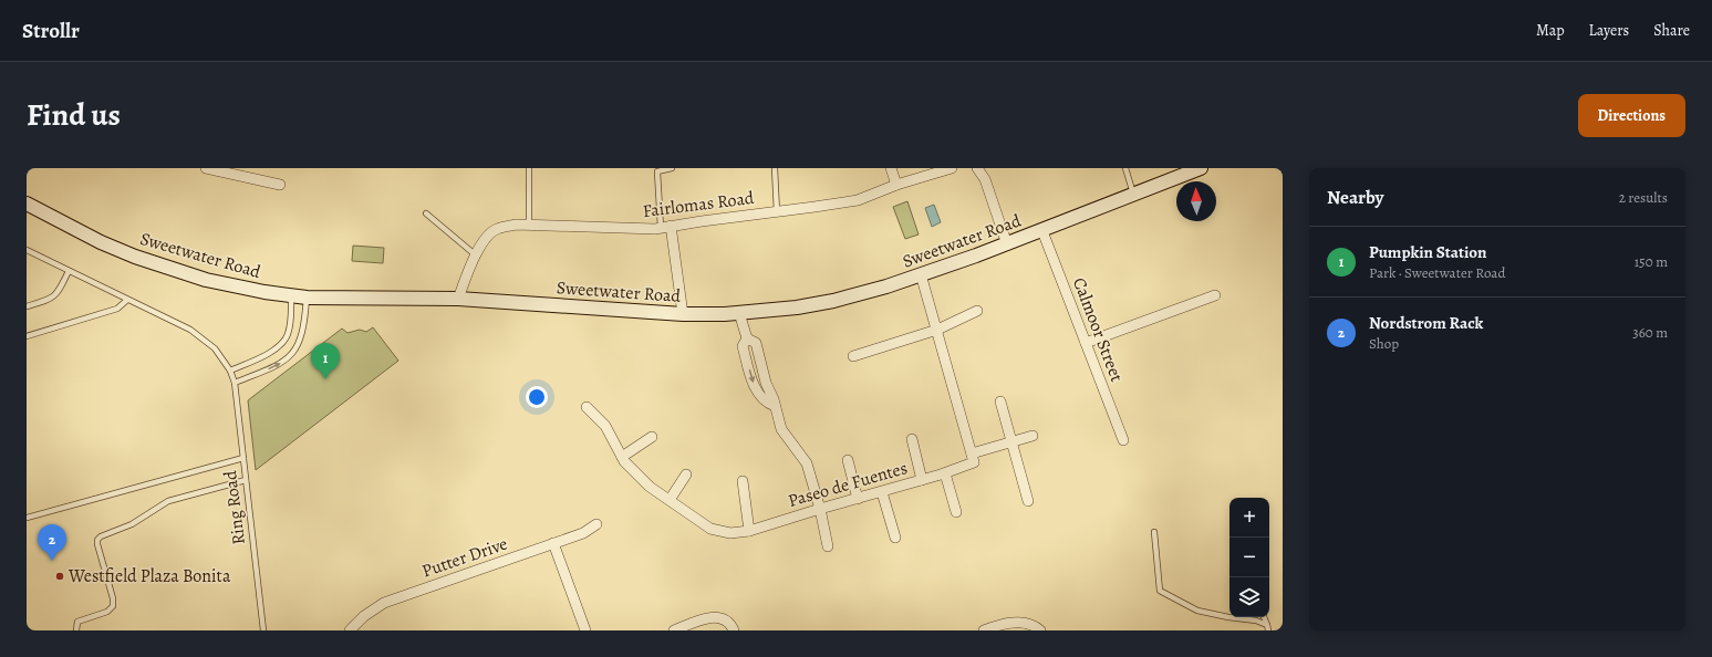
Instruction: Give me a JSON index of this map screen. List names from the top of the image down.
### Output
{
  "streets": {
    "main road": ["Sweetwater Road"],
    "street": [
      "Fairlomas Road",
      "Calmoor Street",
      "Paseo de Fuentes",
      "Putter Drive"
    ],
    "lane": ["Ring Road"]
  },
  "crossings": [
    ["Fairlomas Road", "Sweetwater Road"],
    ["Sweetwater Road", "Calmoor Street"]
  ],
  "places": ["Westfield Plaza Bonita"],
  "north": "top",
  "page": {
    "header": "Strollr",
    "nav": ["Map", "Layers", "Share"],
    "title": "Find us",
    "buttons": "Directions",
    "heading": ["Nearby", "2 results"],
    "list": [
      {
        "mark": "1",
        "name": "Pumpkin Station",
        "note": "Park · Sweetwater Road",
        "value": "150 m"
      },
      {
        "mark": "2",
        "name": "Nordstrom Rack",
        "note": "Shop",
        "value": "360 m"
      }
    ],
    "pins": ["1", "2"],
    "map_buttons": ["+", "−"]
  }
}
